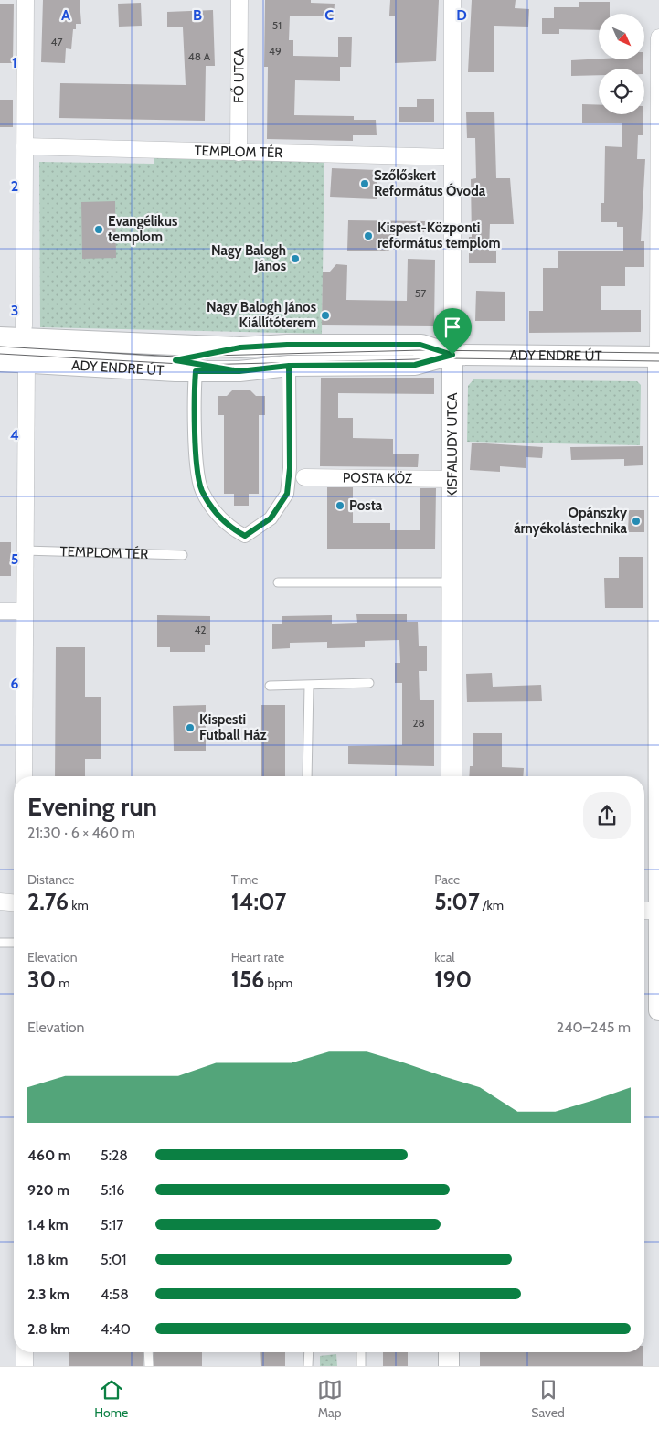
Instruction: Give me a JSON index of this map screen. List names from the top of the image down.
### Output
{
  "streets": {
    "street": [
      "FŐ UTCA",
      "TEMPLOM TÉR",
      "ADY ENDRE ÚT",
      "KISFALUDY UTCA",
      "POSTA KÖZ"
    ]
  },
  "crossings": [
    ["FŐ UTCA", "TEMPLOM TÉR"],
    ["TEMPLOM TÉR", "KISFALUDY UTCA"],
    ["ADY ENDRE ÚT", "KISFALUDY UTCA"],
    ["KISFALUDY UTCA", "POSTA KÖZ"]
  ],
  "places": [
    "Szőlőskert Református Óvoda",
    "Evangélikus templom",
    "Kispest-Központi református templom",
    "Nagy Balogh János",
    "Nagy Balogh János Kiállítóterem",
    "Posta",
    "Opánszky árnyékolástechnika",
    "Kispesti Futball Ház"
  ],
  "house_numbers": [
    "51",
    "47",
    "49",
    "48 A",
    "57",
    "42",
    "28"
  ],
  "north": "bottom right",
  "page": {
    "heading": ["Evening run", "21:30 · 6 × 460 m"],
    "stats": [
      ["Distance", "2.76 km"],
      ["Time", "14:07"],
      ["Pace", "5:07 /km"],
      ["Elevation", "30 m"],
      ["Heart rate", "156 bpm"],
      ["kcal", "190"]
    ],
    "chart": ["Elevation", "240–245 m"],
    "list": [
      {
        "name": "460 m",
        "note": "5:28"
      },
      {
        "name": "920 m",
        "note": "5:16"
      },
      {
        "name": "1.4 km",
        "note": "5:17"
      },
      {
        "name": "1.8 km",
        "note": "5:01"
      },
      {
        "name": "2.3 km",
        "note": "4:58"
      },
      {
        "name": "2.8 km",
        "note": "4:40"
      }
    ],
    "tabs": ["Home", "Map", "Saved"]
  },
  "grid": {
    "columns": [
      "A",
      "B",
      "C",
      "D"
    ],
    "rows": [
      "1",
      "2",
      "3",
      "4",
      "5",
      "6"
    ]
  }
}
